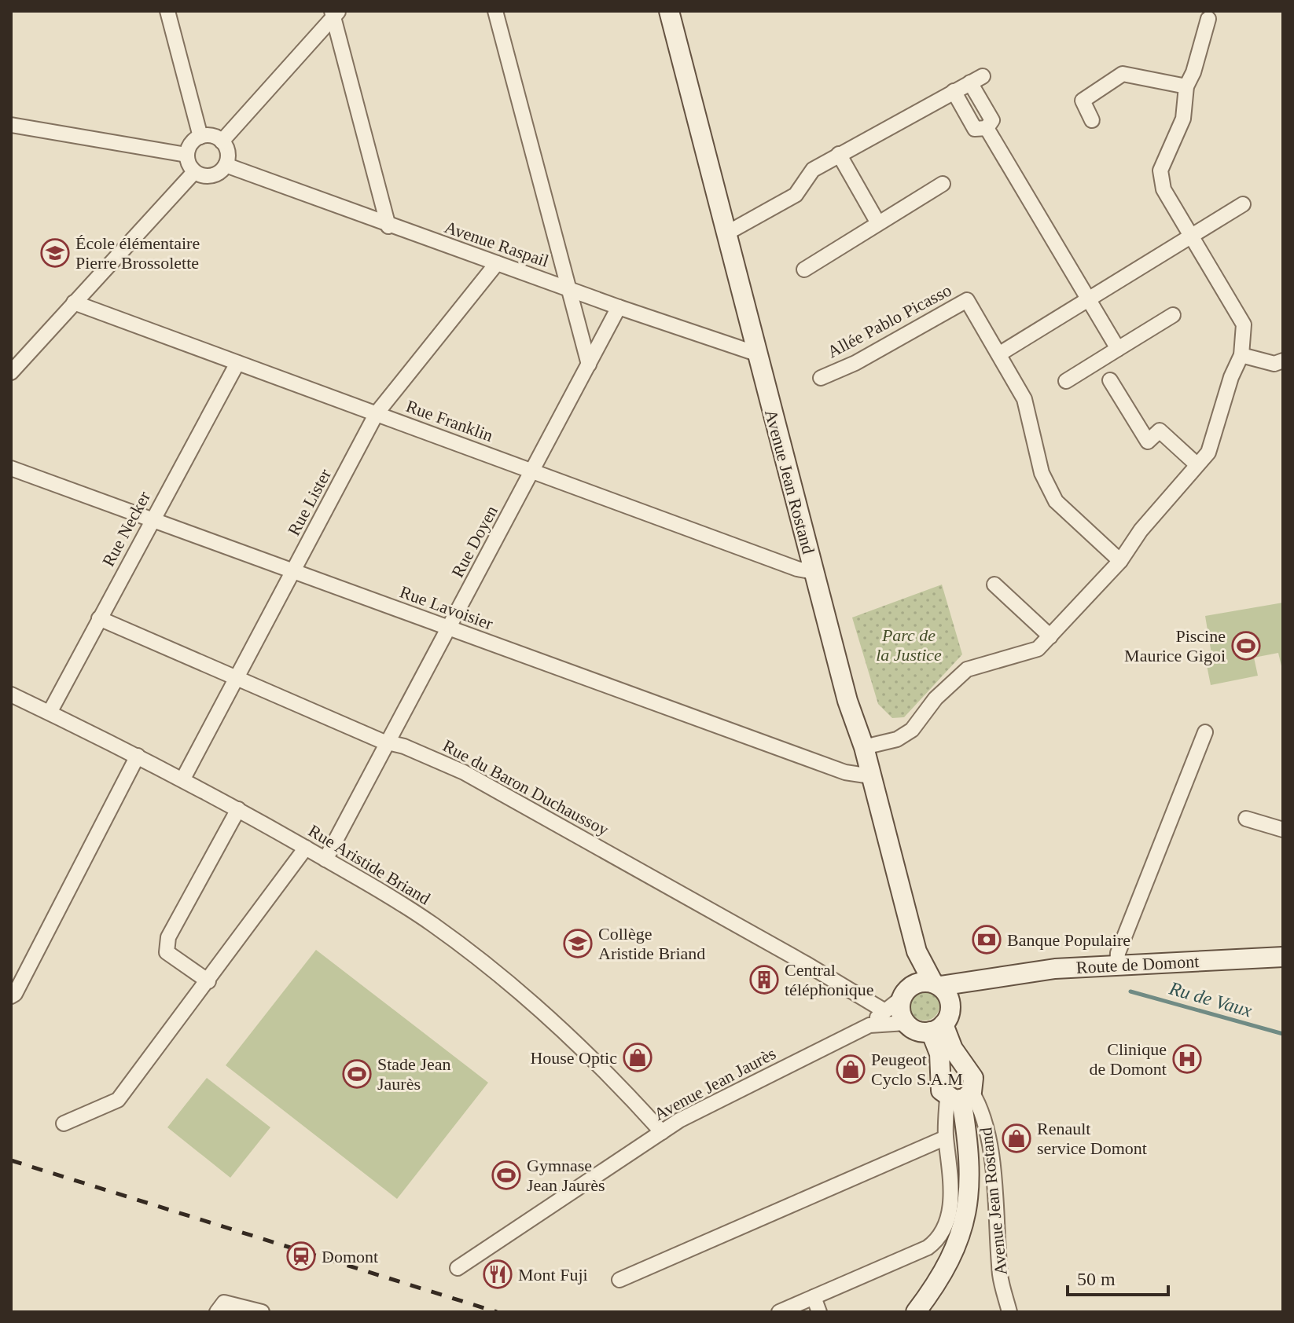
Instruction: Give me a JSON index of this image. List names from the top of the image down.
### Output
{
  "streets": {
    "street": [
      "Avenue Raspail",
      "Allée Pablo Picasso",
      "Rue Franklin",
      "Avenue Jean Rostand",
      "Rue Lister",
      "Rue Necker",
      "Rue Doyen",
      "Rue Lavoisier",
      "Rue du Baron Duchaussoy",
      "Rue Aristide Briand",
      "Route de Domont",
      "Avenue Jean Jaurès"
    ]
  },
  "crossings": [
    ["Avenue Raspail", "Avenue Jean Rostand"],
    ["Avenue Raspail", "Rue Lister"],
    ["Avenue Raspail", "Rue Doyen"],
    ["Rue Franklin", "Avenue Jean Rostand"],
    ["Rue Franklin", "Rue Lister"],
    ["Rue Franklin", "Rue Necker"],
    ["Rue Franklin", "Rue Doyen"],
    ["Avenue Jean Rostand", "Rue Lavoisier"],
    ["Avenue Jean Rostand", "Route de Domont"],
    ["Avenue Jean Rostand", "Avenue Jean Jaurès"],
    ["Rue Lister", "Rue Lavoisier"],
    ["Rue Lister", "Rue du Baron Duchaussoy"],
    ["Rue Lister", "Rue Aristide Briand"],
    ["Rue Necker", "Rue Lavoisier"],
    ["Rue Necker", "Rue du Baron Duchaussoy"],
    ["Rue Necker", "Rue Aristide Briand"],
    ["Rue Doyen", "Rue Lavoisier"],
    ["Rue Doyen", "Rue du Baron Duchaussoy"],
    ["Rue Doyen", "Rue Aristide Briand"],
    ["Rue du Baron Duchaussoy", "Avenue Jean Jaurès"],
    ["Rue Aristide Briand", "Avenue Jean Jaurès"],
    ["Route de Domont", "Avenue Jean Jaurès"]
  ],
  "water": ["Ru de Vaux"],
  "parks": ["Parc de la Justice"],
  "places": {
    "school or university": ["École élémentaire Pierre Brossolette", "Collège Aristide Briand"],
    "sports": ["Piscine Maurice Gigoi", "Stade Jean Jaurès", "Gymnase Jean Jaurès"],
    "bank": ["Banque Populaire"],
    "building": ["Central téléphonique"],
    "shop": ["House Optic", "Peugeot Cyclo S.A.M", "Renault service Domont"],
    "hospital": ["Clinique de Domont"],
    "station": ["Domont"],
    "restaurant": ["Mont Fuji"]
  },
  "scale_bar": "50 m"
}
